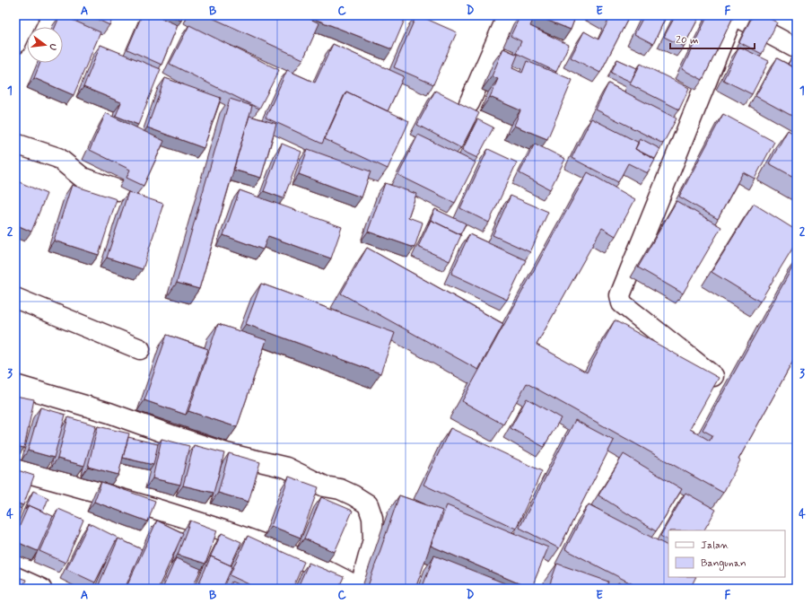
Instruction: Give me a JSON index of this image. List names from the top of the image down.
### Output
{
  "legend": ["Jalan", "Bangunan"],
  "scale_bar": "20 m",
  "north": "right",
  "grid": {
    "columns": [
      "A",
      "B",
      "C",
      "D",
      "E",
      "F"
    ],
    "rows": [
      "1",
      "2",
      "3",
      "4"
    ]
  }
}
